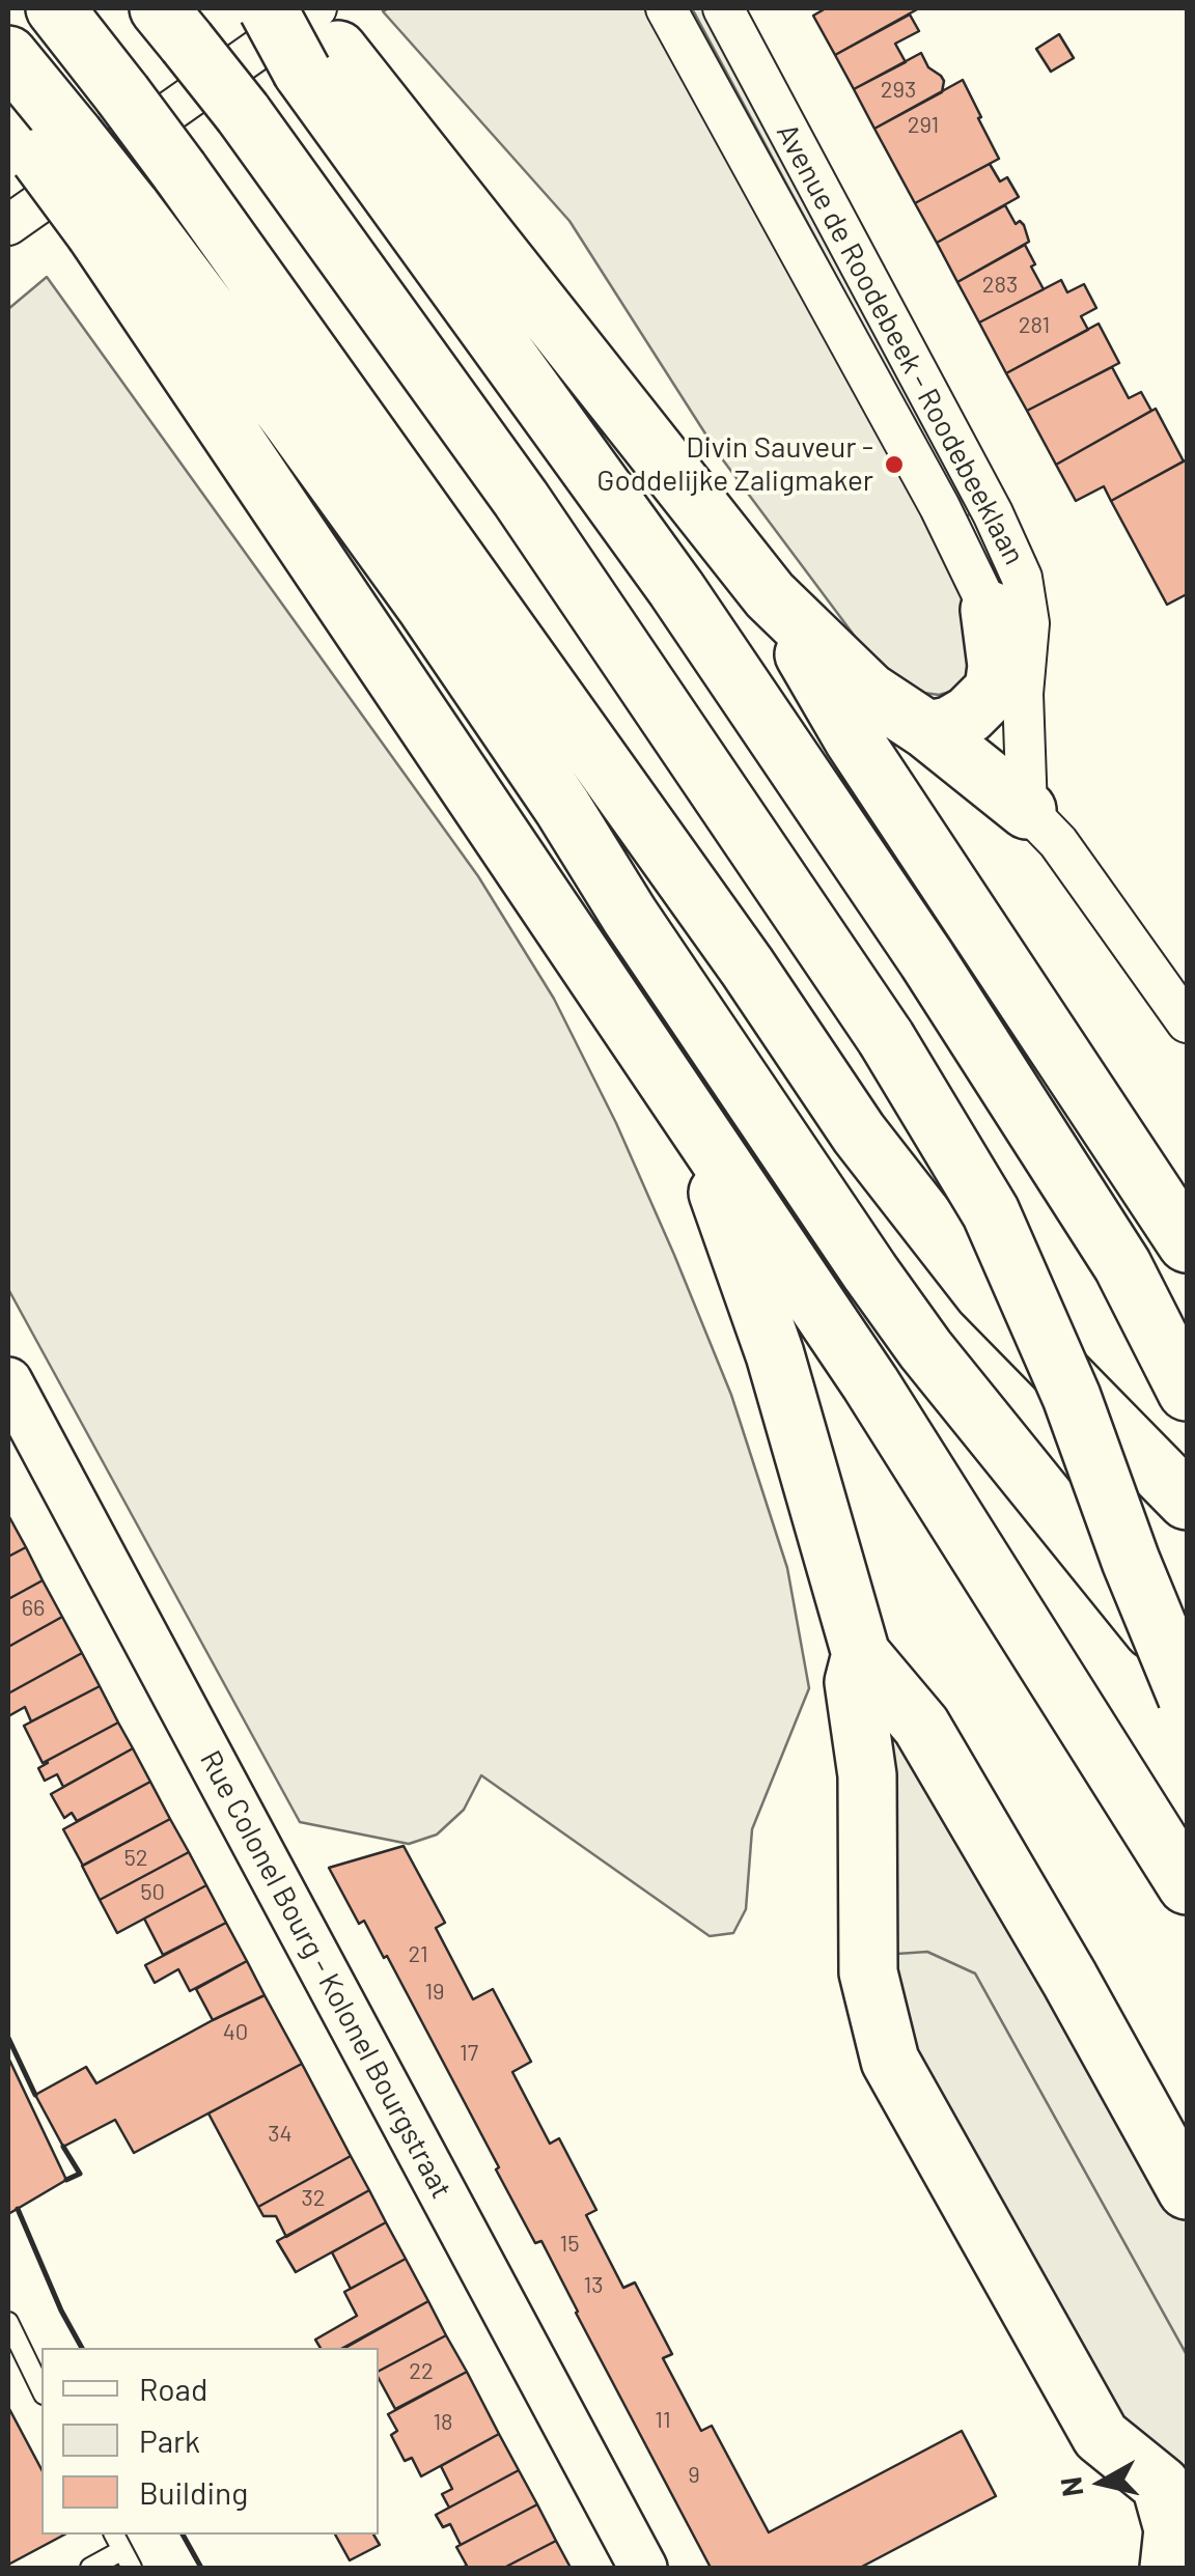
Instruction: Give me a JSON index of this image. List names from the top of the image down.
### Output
{
  "streets": {
    "street": ["Avenue de Roodebeek - Roodebeeklaan", "Rue Colonel Bourg - Kolonel Bourgstraat"]
  },
  "places": ["Divin Sauveur - Goddelijke Zaligmaker"],
  "house_numbers": [
    "293",
    "291",
    "283",
    "281",
    "66",
    "52",
    "50",
    "21",
    "19",
    "40",
    "17",
    "34",
    "32",
    "15",
    "13",
    "22",
    "11",
    "18",
    "9"
  ],
  "legend": ["Road", "Park", "Building"],
  "north": "left"
}
